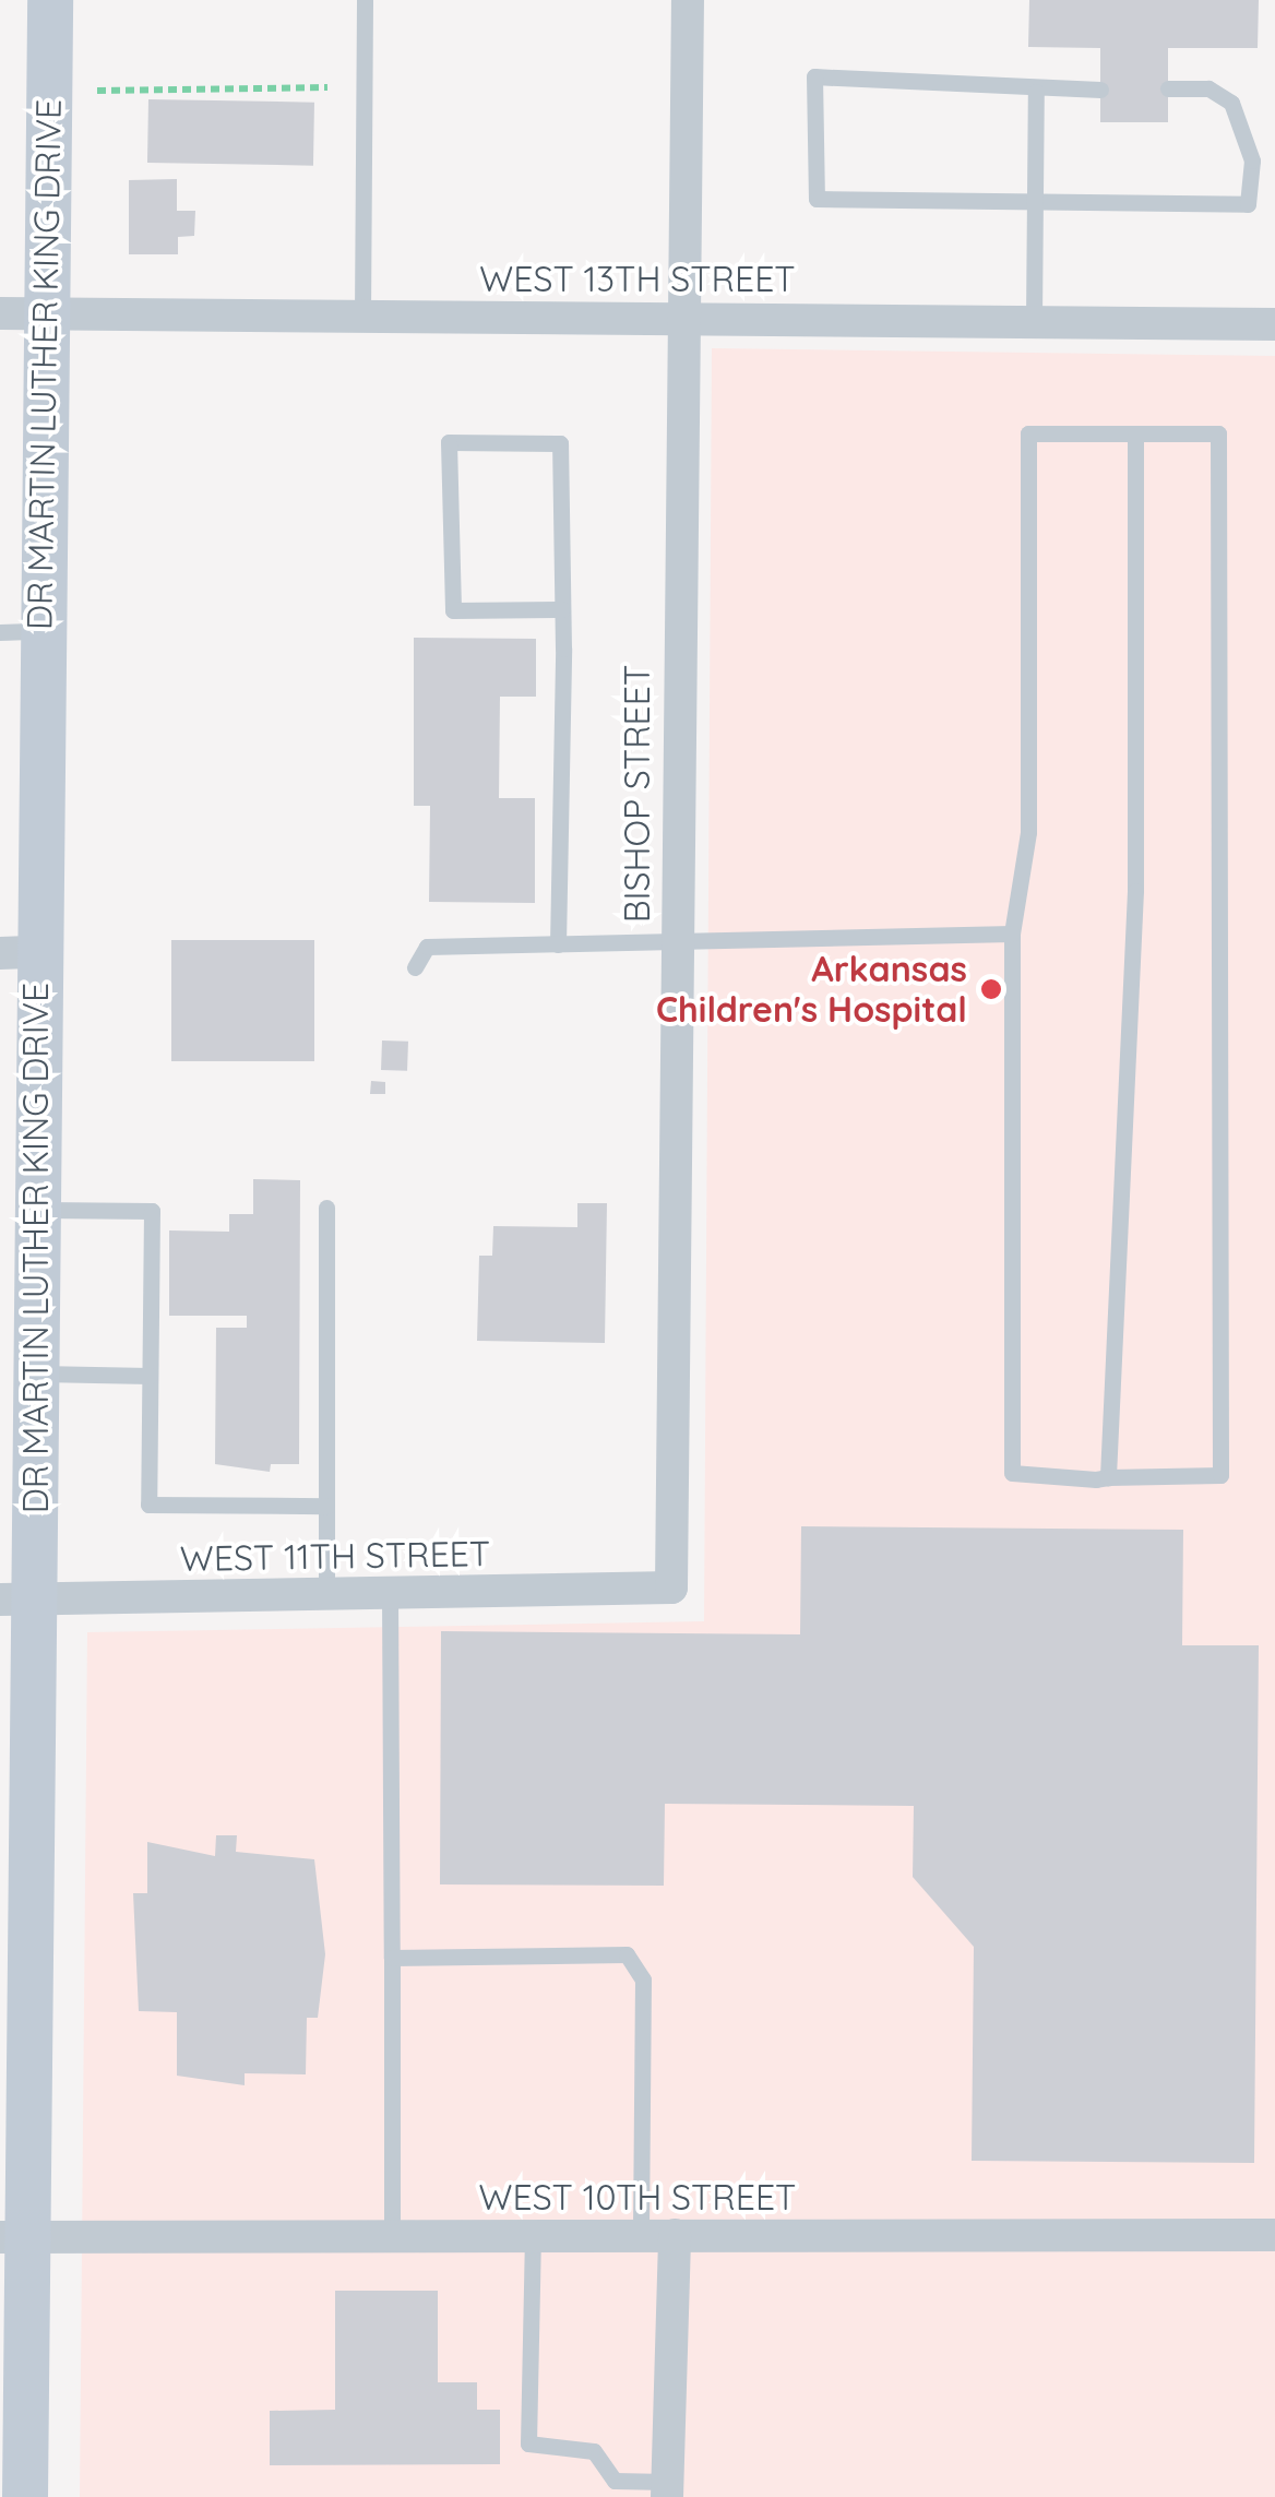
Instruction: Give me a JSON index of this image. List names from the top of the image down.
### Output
{
  "streets": {
    "main road": ["DR MARTIN LUTHER KING DRIVE"],
    "street": [
      "WEST 13TH STREET",
      "BISHOP STREET",
      "WEST 11TH STREET",
      "WEST 10TH STREET"
    ]
  },
  "crossings": [
    ["WEST 13TH STREET", "DR MARTIN LUTHER KING DRIVE"],
    ["WEST 13TH STREET", "BISHOP STREET"],
    ["DR MARTIN LUTHER KING DRIVE", "WEST 11TH STREET"],
    ["DR MARTIN LUTHER KING DRIVE", "WEST 10TH STREET"],
    ["BISHOP STREET", "WEST 11TH STREET"]
  ],
  "places": ["Arkansas Children's Hospital"]
}
